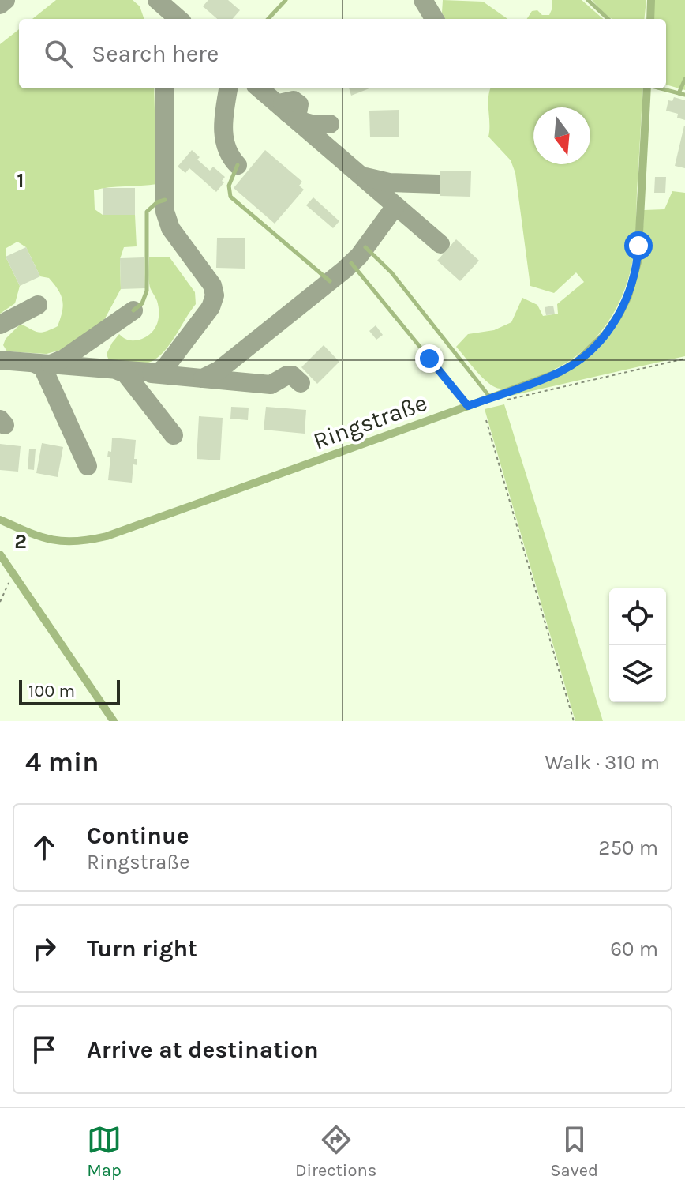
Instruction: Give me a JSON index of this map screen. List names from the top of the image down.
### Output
{
  "streets": {
    "street": ["Ringstraße"]
  },
  "scale_bar": "100 m",
  "north": "bottom",
  "page": {
    "search": "Search here",
    "scale": "100 m",
    "heading": ["4 min", "Walk · 310 m"],
    "list": [
      ["Continue", "Ringstraße", "250 m"],
      ["Turn right", "60 m"],
      "Arrive at destination"
    ],
    "nav": ["Map", "Directions", "Saved"]
  },
  "grid": {
    "rows": ["1", "2"]
  }
}
